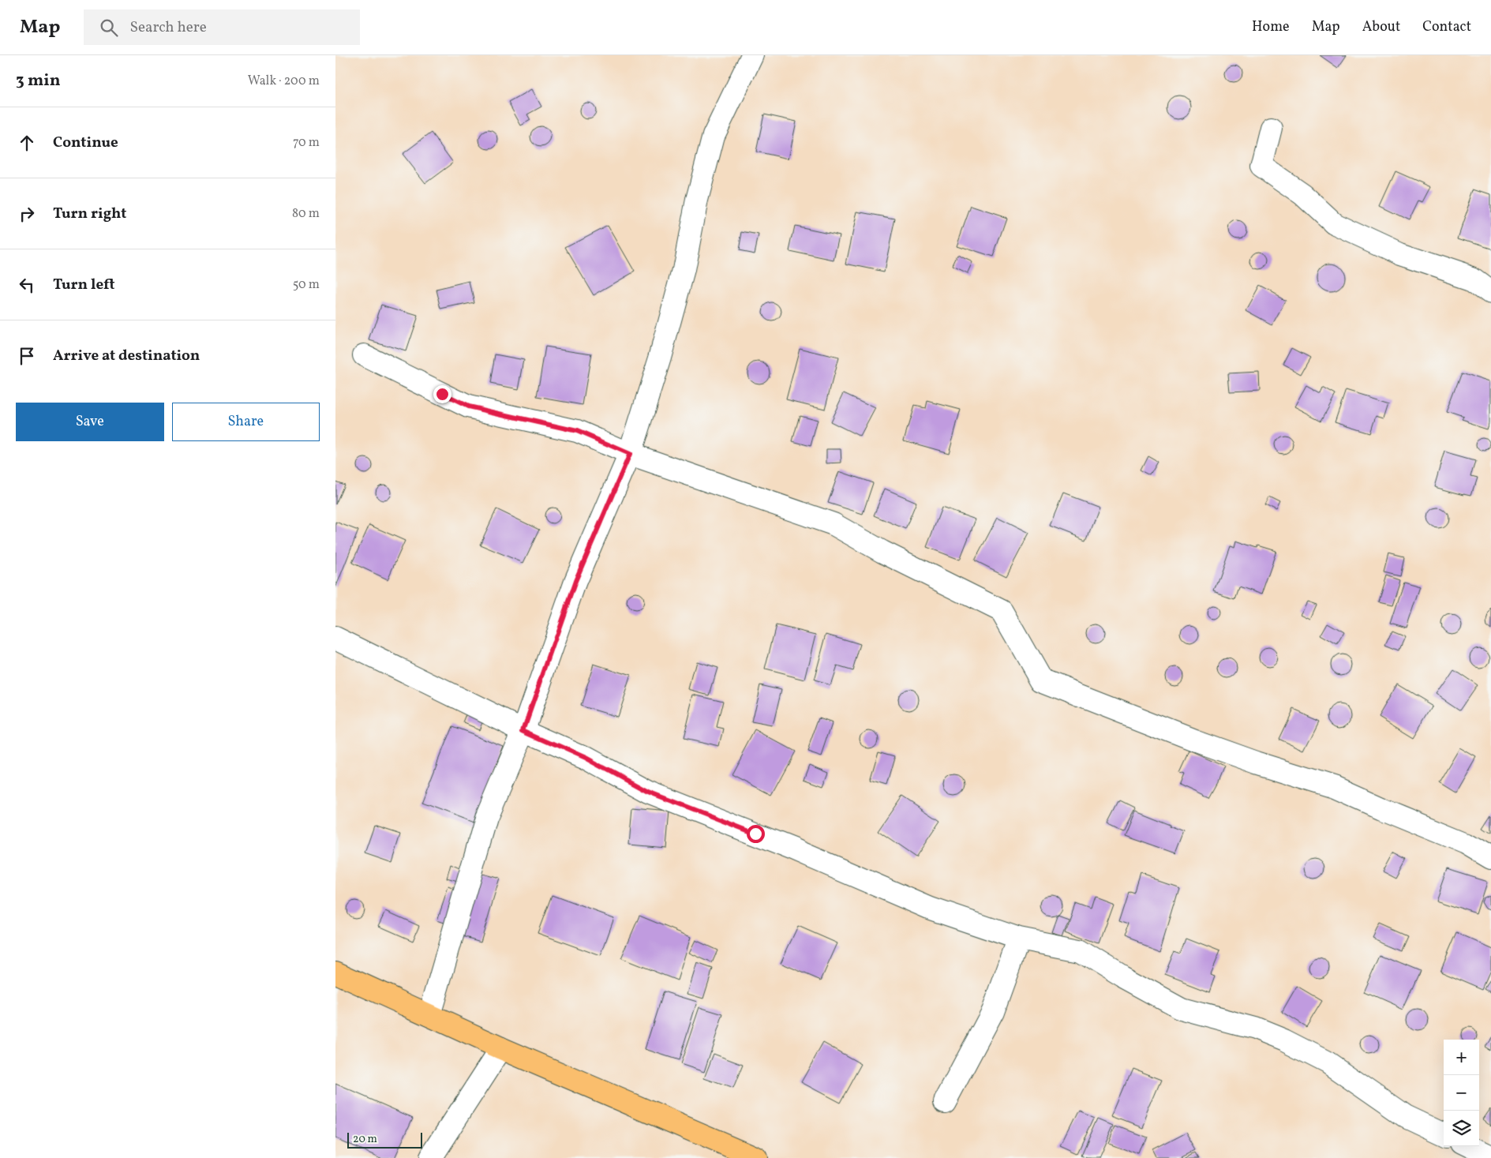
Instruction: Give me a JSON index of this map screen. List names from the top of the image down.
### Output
{
  "scale_bar": "20 m",
  "page": {
    "header": "Map",
    "search": "Search here",
    "nav": [
      "Home",
      "Map",
      "About",
      "Contact"
    ],
    "heading": ["3 min", "Walk · 200 m"],
    "list": [
      ["Continue", "70 m"],
      ["Turn right", "80 m"],
      ["Turn left", "50 m"],
      "Arrive at destination"
    ],
    "buttons": ["Save", "Share"],
    "map_buttons": ["+", "−"],
    "scale": "20 m"
  }
}
